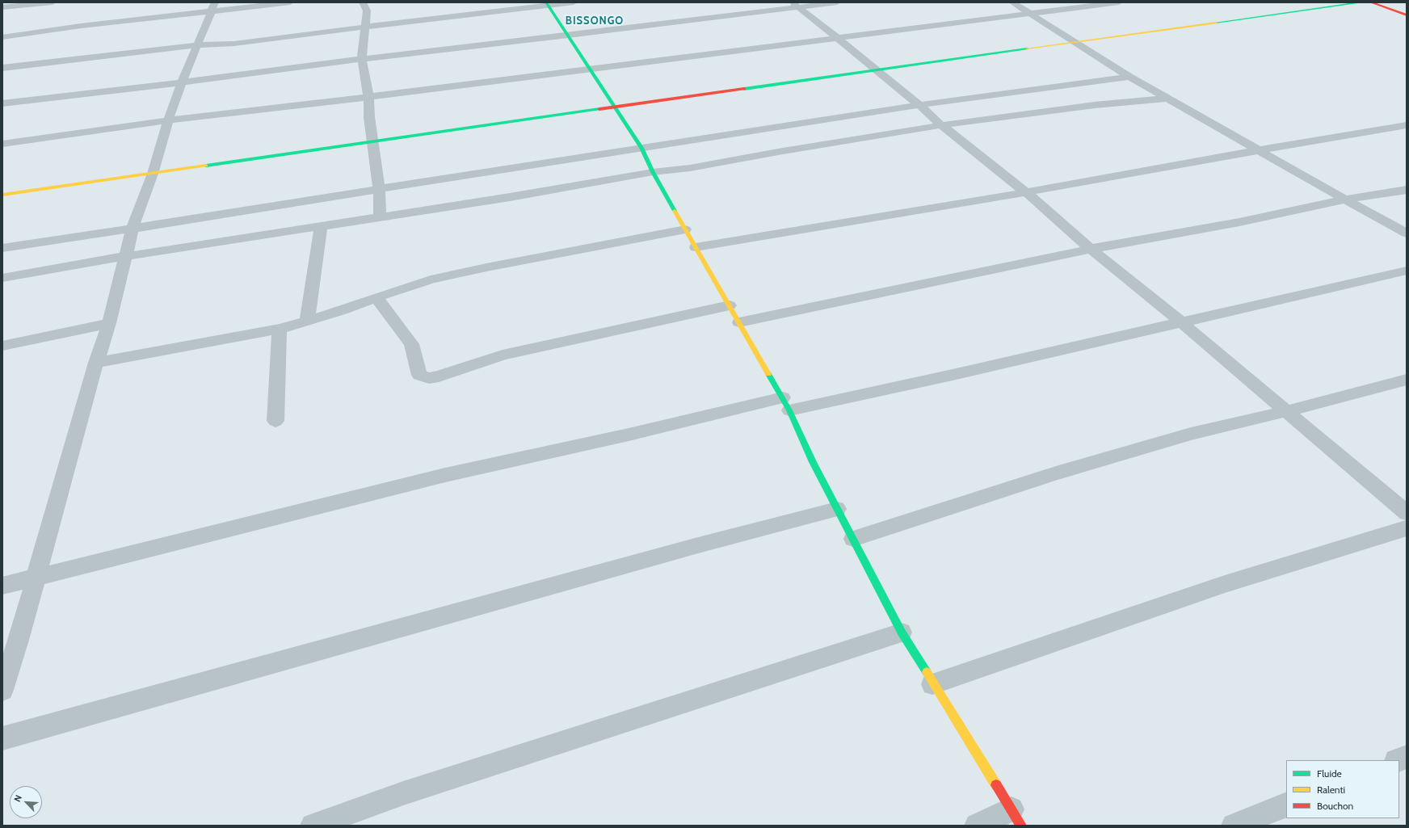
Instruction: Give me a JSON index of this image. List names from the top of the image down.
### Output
{
  "districts": ["BISSONGO"],
  "legend": ["Fluide", "Ralenti", "Bouchon"],
  "north": "top left"
}
